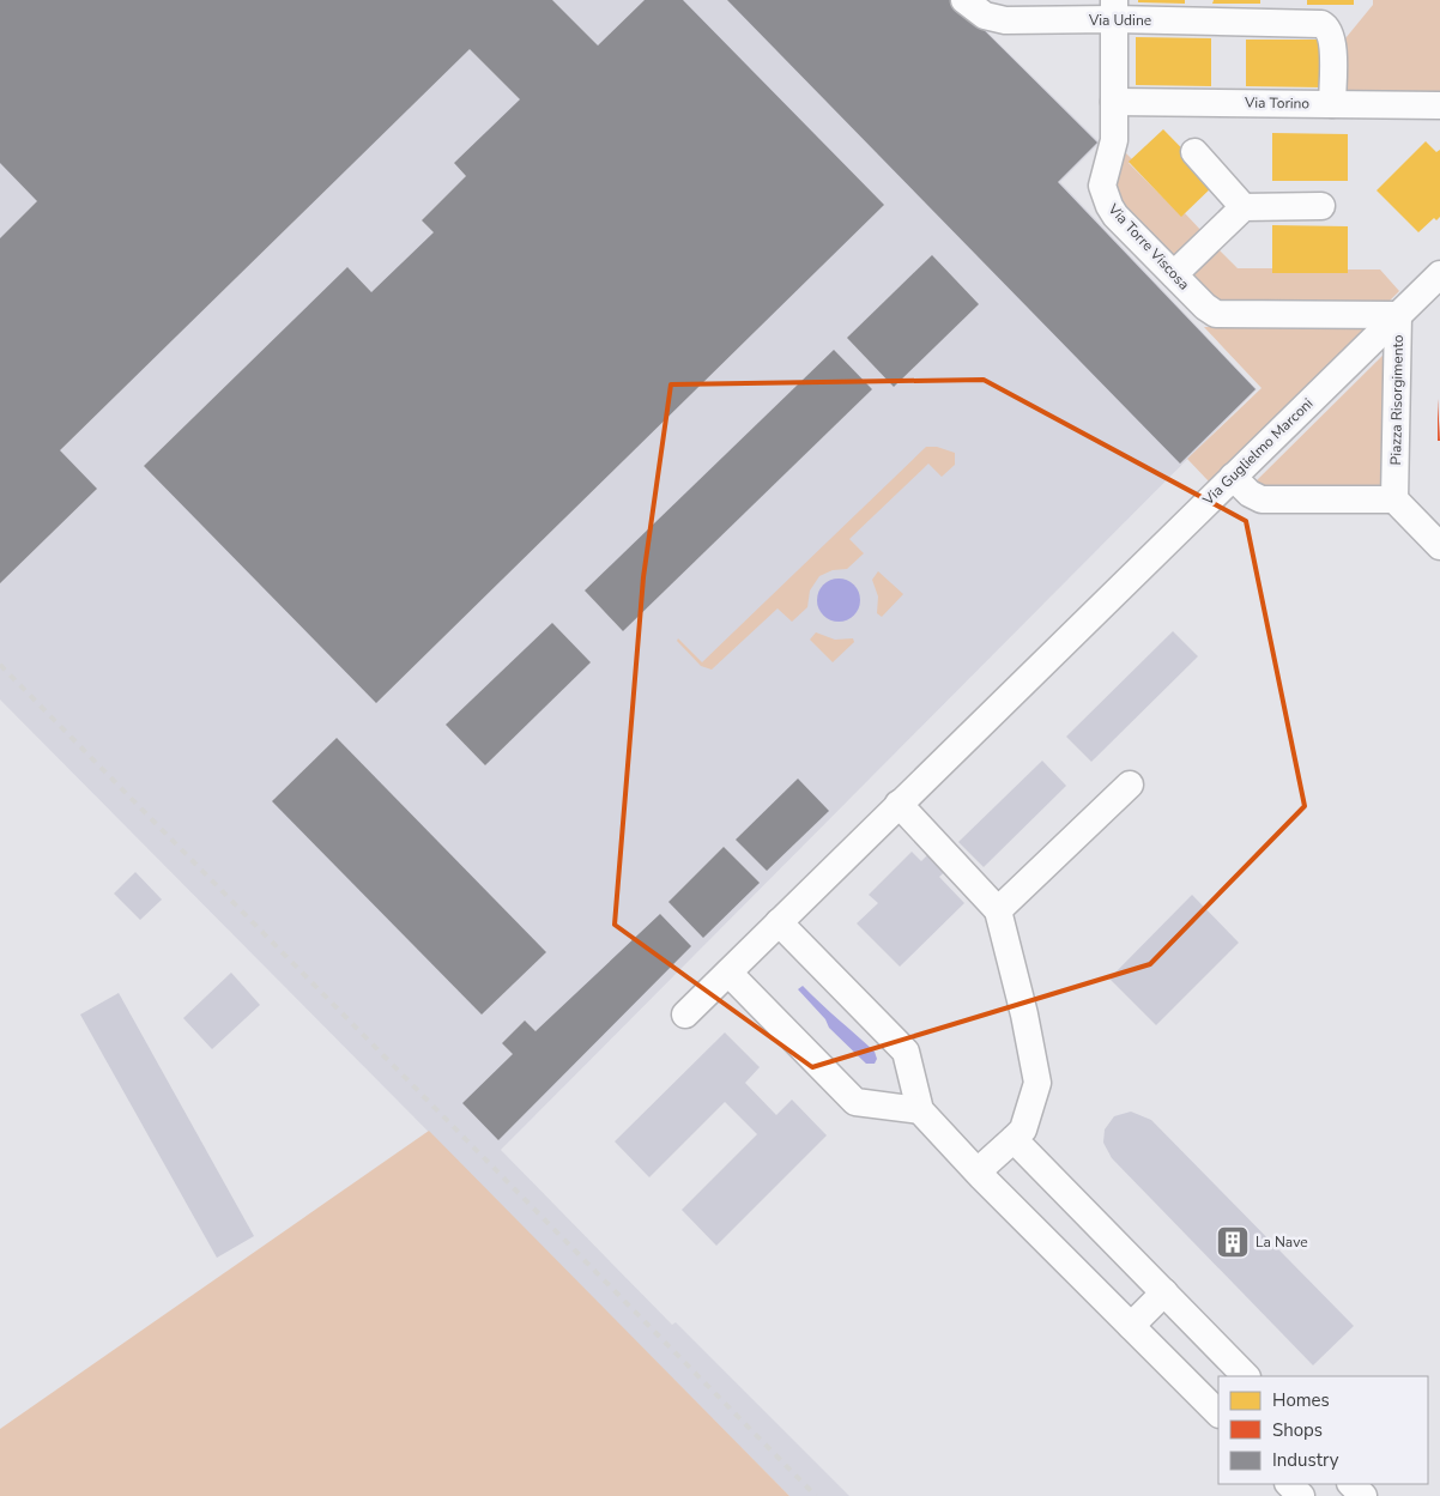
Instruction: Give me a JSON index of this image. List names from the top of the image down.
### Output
{
  "streets": {
    "street": [
      "Via Udine",
      "Via Torino",
      "Via Torre Viscosa",
      "Piazza Risorgimento",
      "Via Guglielmo Marconi"
    ]
  },
  "crossings": [
    ["Via Udine", "Via Torino"],
    ["Via Udine", "Via Torre Viscosa"],
    ["Via Torino", "Via Torre Viscosa"],
    ["Via Torre Viscosa", "Piazza Risorgimento"],
    ["Piazza Risorgimento", "Via Guglielmo Marconi"]
  ],
  "places": {
    "building": ["La Nave"]
  },
  "legend": ["Homes", "Shops", "Industry"]
}
